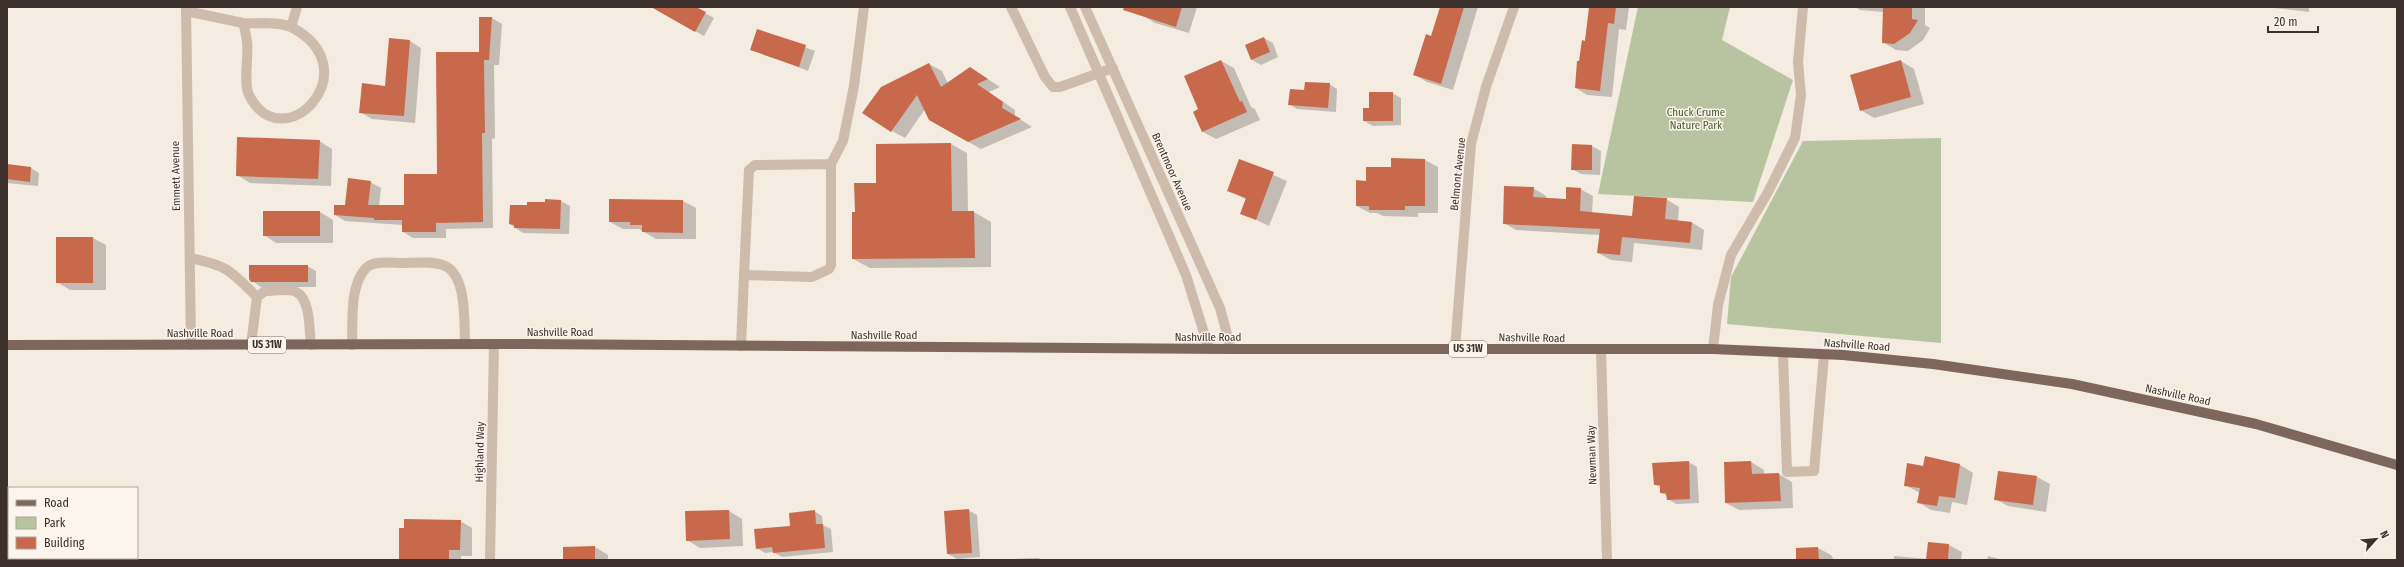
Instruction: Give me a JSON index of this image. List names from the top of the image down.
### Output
{
  "streets": {
    "main road": ["Nashville Road", "US 31W"],
    "street": [
      "Brentmoor Avenue",
      "Belmont Avenue",
      "Emmett Avenue",
      "Highland Way",
      "Newman Way"
    ]
  },
  "crossings": [
    ["Brentmoor Avenue", "Nashville Road"],
    ["Belmont Avenue", "Nashville Road"],
    ["Emmett Avenue", "Nashville Road"],
    ["Nashville Road", "Highland Way"],
    ["Nashville Road", "Newman Way"]
  ],
  "parks": ["Chuck Crume Nature Park"],
  "legend": ["Road", "Park", "Building"],
  "scale_bar": "20 m",
  "north": "top right"
}
